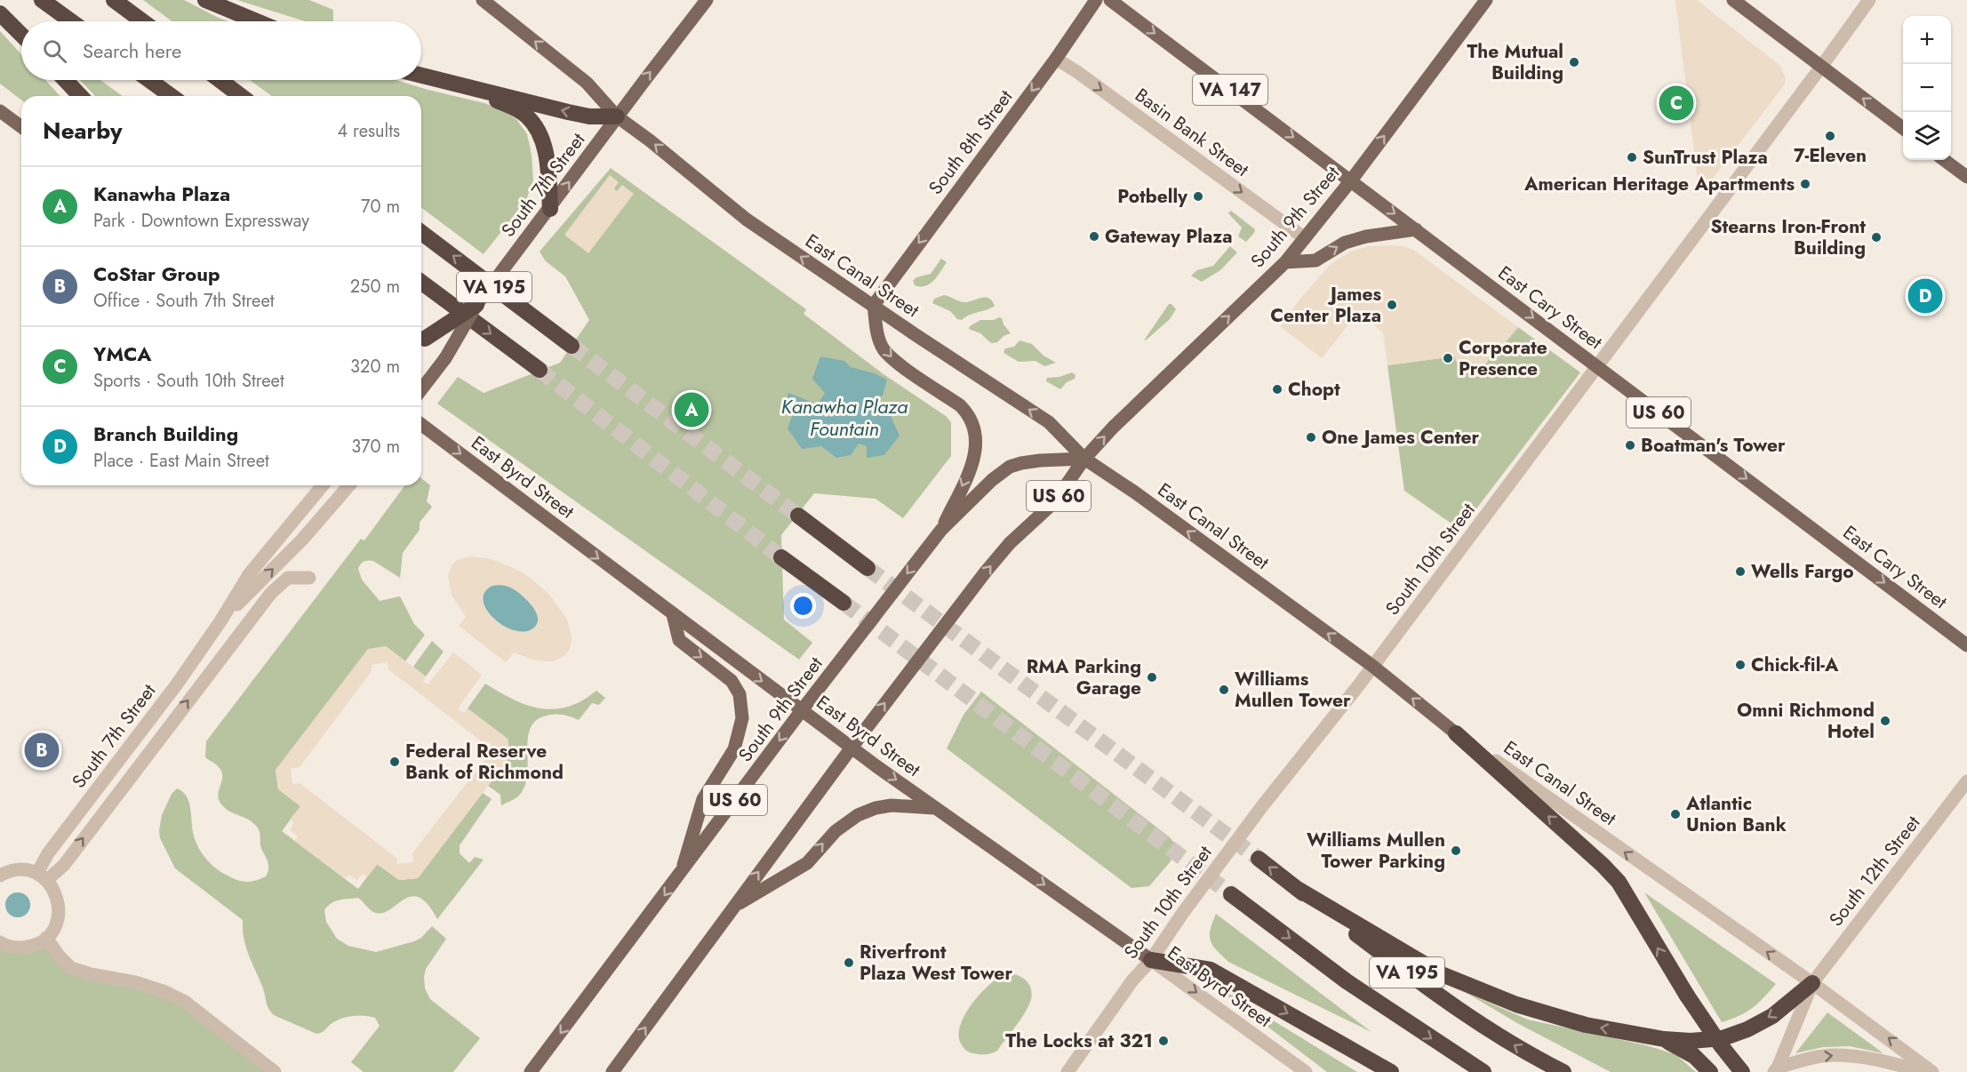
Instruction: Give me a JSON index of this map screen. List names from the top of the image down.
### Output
{
  "streets": {
    "highway": ["VA 195"],
    "main road": [
      "VA 147",
      "South 8th Street",
      "South 7th Street",
      "South 9th Street",
      "East Canal Street",
      "East Cary Street",
      "US 60",
      "East Byrd Street"
    ],
    "street": ["Basin Bank Street", "South 10th Street", "South 12th Street"]
  },
  "crossings": [
    ["Basin Bank Street", "South 8th Street"],
    ["Basin Bank Street", "South 9th Street"],
    ["South 8th Street", "East Canal Street"],
    ["South 8th Street", "US 60"],
    ["South 7th Street", "East Canal Street"],
    ["South 9th Street", "East Canal Street"],
    ["South 9th Street", "East Cary Street"],
    ["South 9th Street", "US 60"],
    ["South 9th Street", "East Byrd Street"],
    ["East Canal Street", "US 60"],
    ["East Canal Street", "South 10th Street"],
    ["East Canal Street", "South 12th Street"],
    ["East Cary Street", "South 10th Street"],
    ["East Byrd Street", "South 10th Street"]
  ],
  "one_way": [
    "Basin Bank Street",
    "South 8th Street",
    "South 7th Street",
    "East Canal Street",
    "East Cary Street",
    "East Byrd Street"
  ],
  "water": ["Kanawha Plaza Fountain"],
  "places": [
    "The Mutual Building",
    "7-Eleven",
    "SunTrust Plaza",
    "American Heritage Apartments",
    "Potbelly",
    "Gateway Plaza",
    "Stearns Iron-Front Building",
    "James Center Plaza",
    "Corporate Presence",
    "Chopt",
    "One James Center",
    "Boatman's Tower",
    "Wells Fargo",
    "Chick-fil-A",
    "RMA Parking Garage",
    "Williams Mullen Tower",
    "Omni Richmond Hotel",
    "Federal Reserve Bank of Richmond",
    "Atlantic Union Bank",
    "Williams Mullen Tower Parking",
    "Riverfront Plaza West Tower",
    "The Locks at 321"
  ],
  "page": {
    "map_buttons": ["+", "−"],
    "search": "Search here",
    "pins": [
      "C",
      "D",
      "A",
      "B"
    ],
    "heading": ["Nearby", "4 results"],
    "list": [
      {
        "mark": "A",
        "name": "Kanawha Plaza",
        "note": "Park · Downtown Expressway",
        "value": "70 m"
      },
      {
        "mark": "B",
        "name": "CoStar Group",
        "note": "Office · South 7th Street",
        "value": "250 m"
      },
      {
        "mark": "C",
        "name": "YMCA",
        "note": "Sports · South 10th Street",
        "value": "320 m"
      },
      {
        "mark": "D",
        "name": "Branch Building",
        "note": "Place · East Main Street",
        "value": "370 m"
      }
    ]
  }
}
